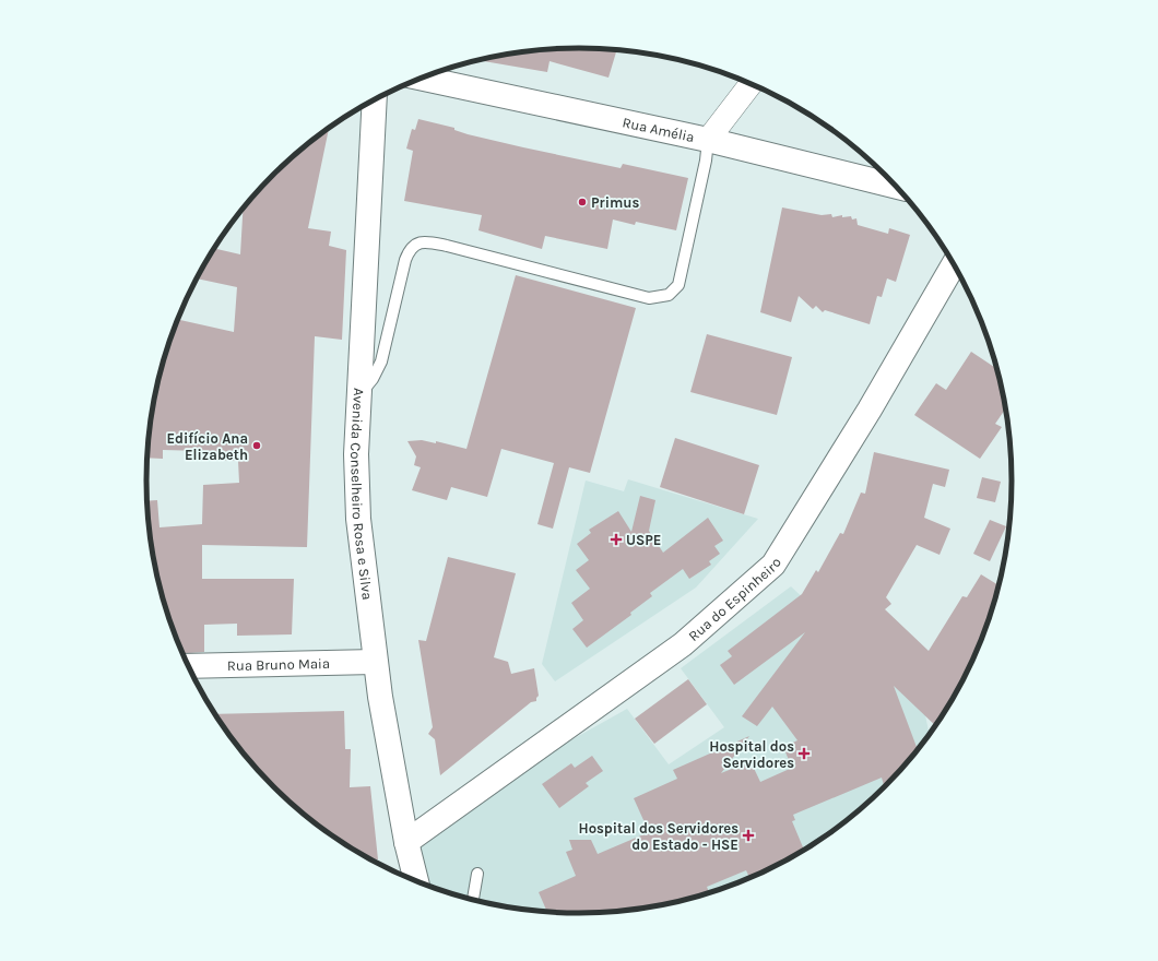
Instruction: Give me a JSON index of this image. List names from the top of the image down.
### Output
{
  "streets": {
    "main road": [
      "Rua Amélia",
      "Avenida Conselheiro Rosa e Silva",
      "Rua do Espinheiro",
      "Rua Bruno Maia"
    ]
  },
  "crossings": [
    ["Avenida Conselheiro Rosa e Silva", "Rua do Espinheiro"],
    ["Avenida Conselheiro Rosa e Silva", "Rua Bruno Maia"]
  ],
  "places": {
    "other": ["Primus", "Edifício Ana Elizabeth"],
    "health": ["USPE", "Hospital dos Servidores", "Hospital dos Servidores do Estado - HSE"]
  }
}
